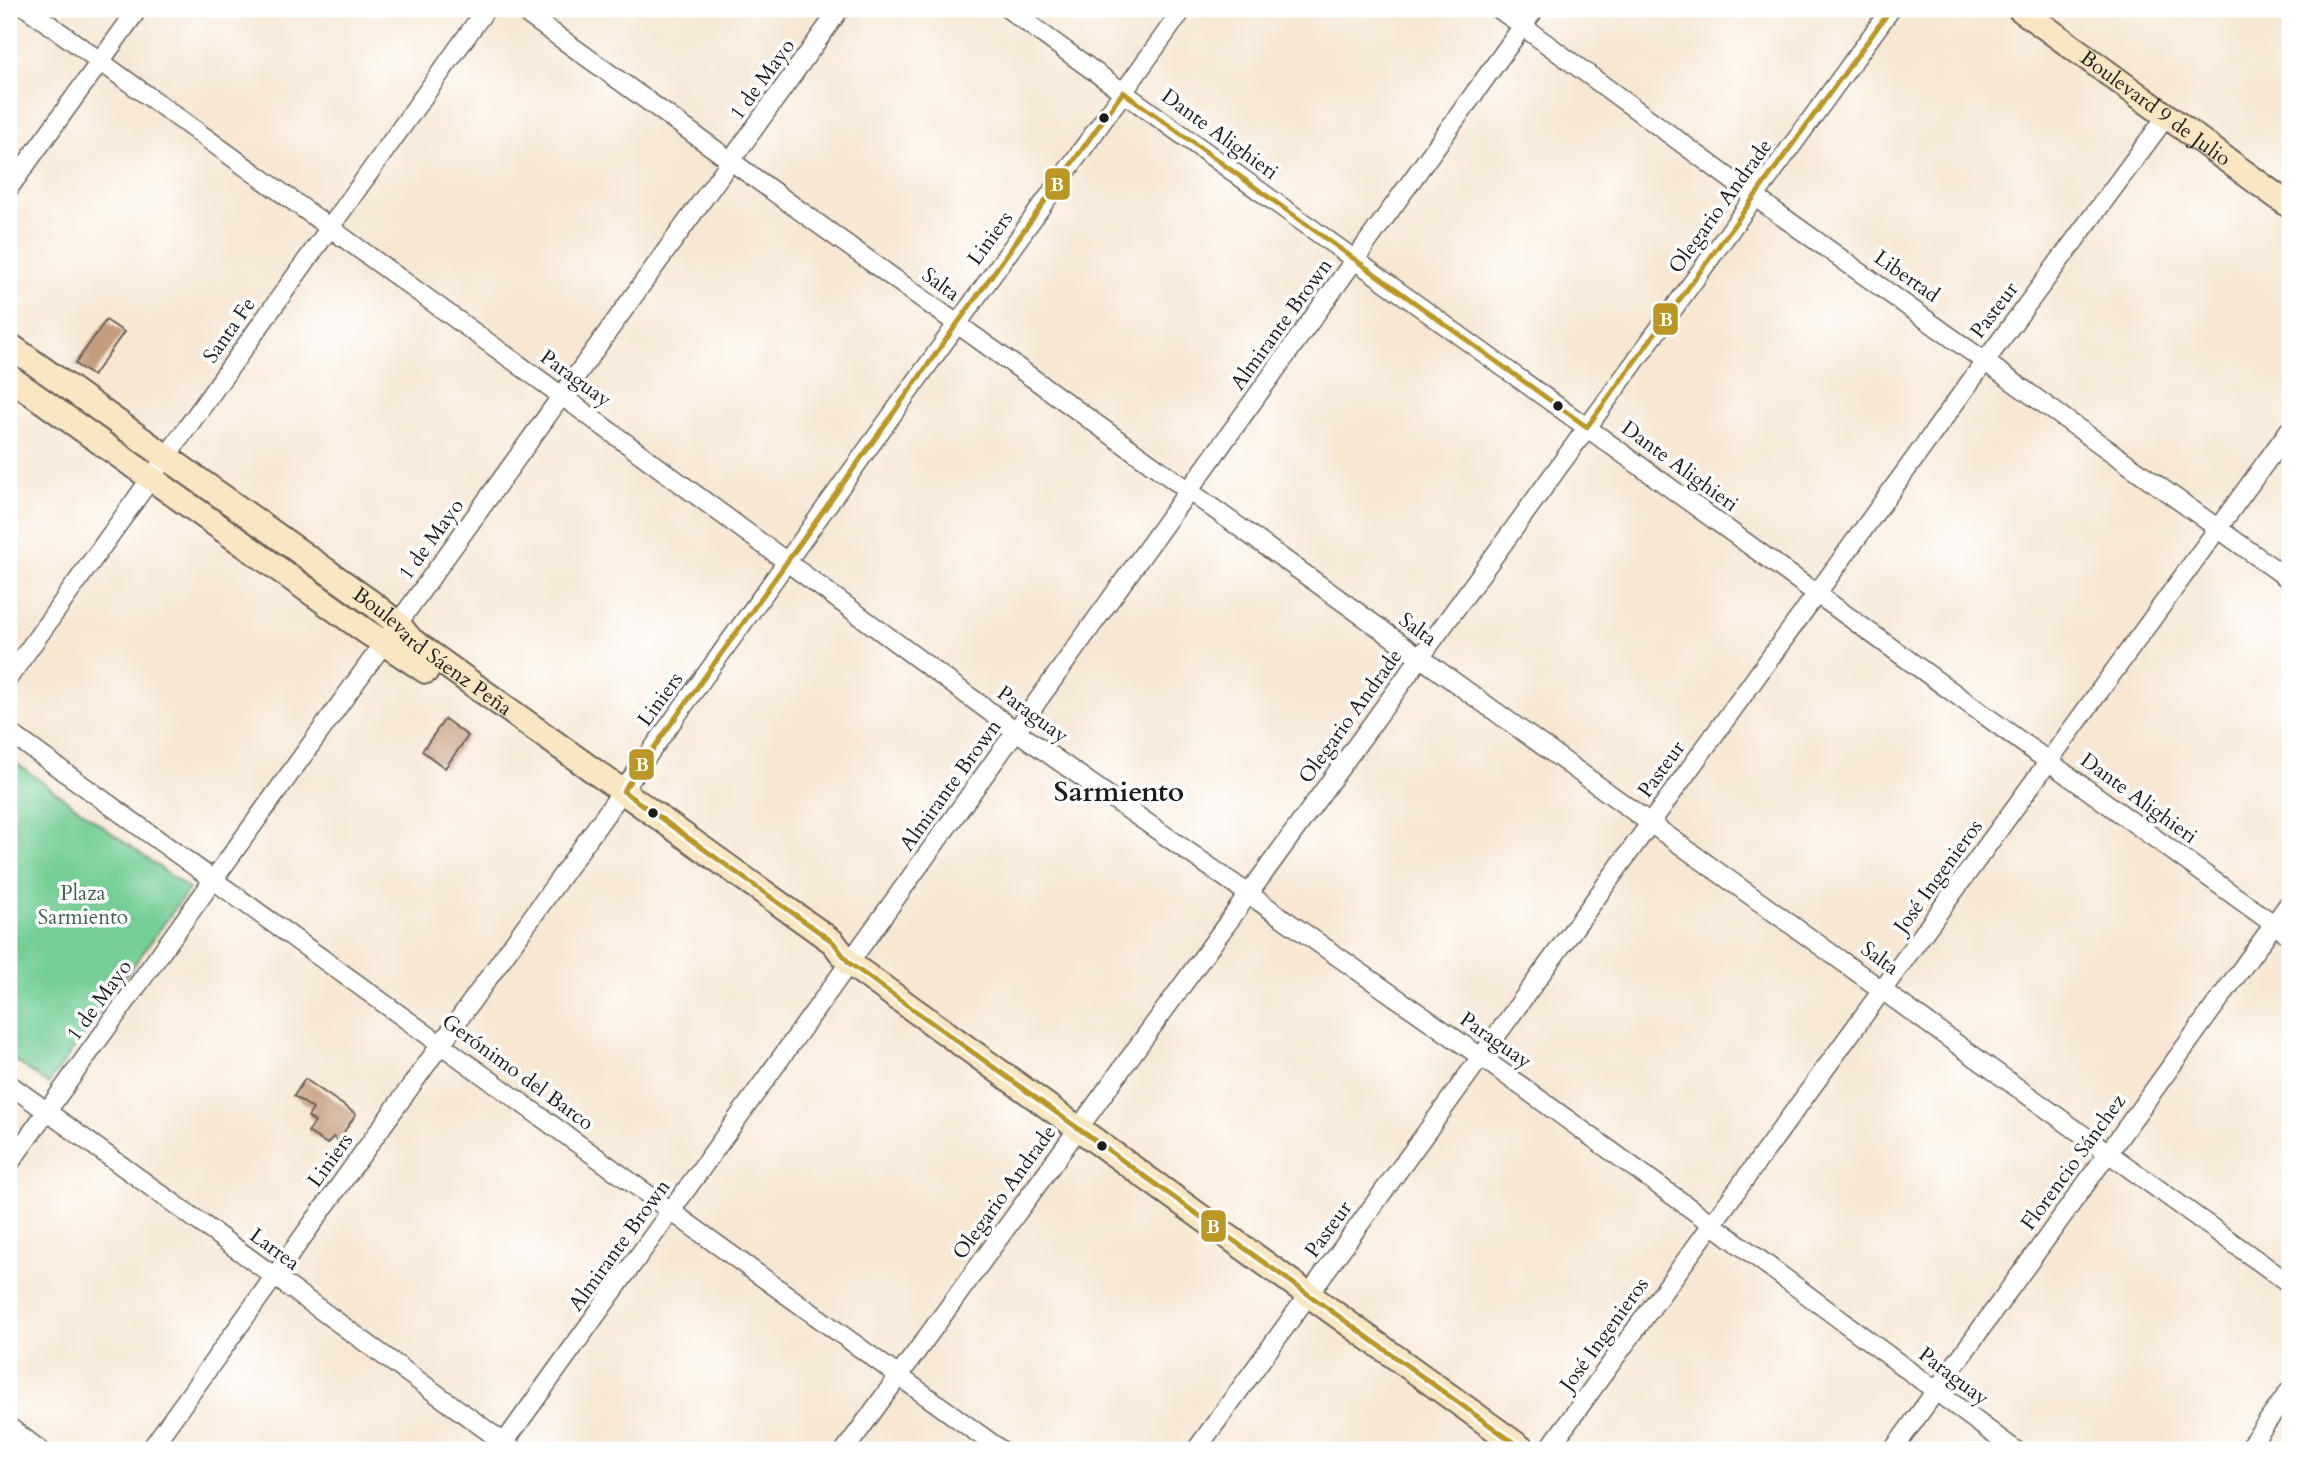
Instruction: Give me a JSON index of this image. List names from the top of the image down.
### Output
{
  "streets": {
    "main road": ["Boulevard 9 de Julio", "Boulevard Sáenz Peña"],
    "street": [
      "1 de Mayo",
      "Dante Alighieri",
      "Olegario Andrade",
      "Liniers",
      "Libertad",
      "Salta",
      "Pasteur",
      "Almirante Brown",
      "Santa Fe",
      "Paraguay",
      "José Ingenieros",
      "Gerónimo del Barco",
      "Florencio Sánchez",
      "Larrea"
    ]
  },
  "crossings": [
    ["1 de Mayo", "Salta"],
    ["1 de Mayo", "Paraguay"],
    ["1 de Mayo", "Boulevard Sáenz Peña"],
    ["1 de Mayo", "Gerónimo del Barco"],
    ["1 de Mayo", "Larrea"],
    ["Boulevard 9 de Julio", "Pasteur"],
    ["Dante Alighieri", "Olegario Andrade"],
    ["Dante Alighieri", "Liniers"],
    ["Dante Alighieri", "Pasteur"],
    ["Dante Alighieri", "Almirante Brown"],
    ["Dante Alighieri", "José Ingenieros"],
    ["Dante Alighieri", "Florencio Sánchez"],
    ["Olegario Andrade", "Libertad"],
    ["Olegario Andrade", "Salta"],
    ["Olegario Andrade", "Paraguay"],
    ["Olegario Andrade", "Boulevard Sáenz Peña"],
    ["Olegario Andrade", "Gerónimo del Barco"],
    ["Liniers", "Salta"],
    ["Liniers", "Paraguay"],
    ["Liniers", "Boulevard Sáenz Peña"],
    ["Liniers", "Gerónimo del Barco"],
    ["Liniers", "Larrea"],
    ["Libertad", "Pasteur"],
    ["Libertad", "Almirante Brown"],
    ["Libertad", "José Ingenieros"],
    ["Salta", "Pasteur"],
    ["Salta", "Almirante Brown"],
    ["Salta", "José Ingenieros"],
    ["Salta", "Florencio Sánchez"],
    ["Pasteur", "Paraguay"],
    ["Pasteur", "Boulevard Sáenz Peña"],
    ["Almirante Brown", "Paraguay"],
    ["Almirante Brown", "Boulevard Sáenz Peña"],
    ["Almirante Brown", "Gerónimo del Barco"],
    ["Almirante Brown", "Larrea"],
    ["Santa Fe", "Paraguay"],
    ["Santa Fe", "Boulevard Sáenz Peña"],
    ["Paraguay", "José Ingenieros"],
    ["Paraguay", "Florencio Sánchez"]
  ],
  "districts": ["Sarmiento"],
  "parks": ["Plaza Sarmiento"],
  "lines": ["transit line B"]
}
